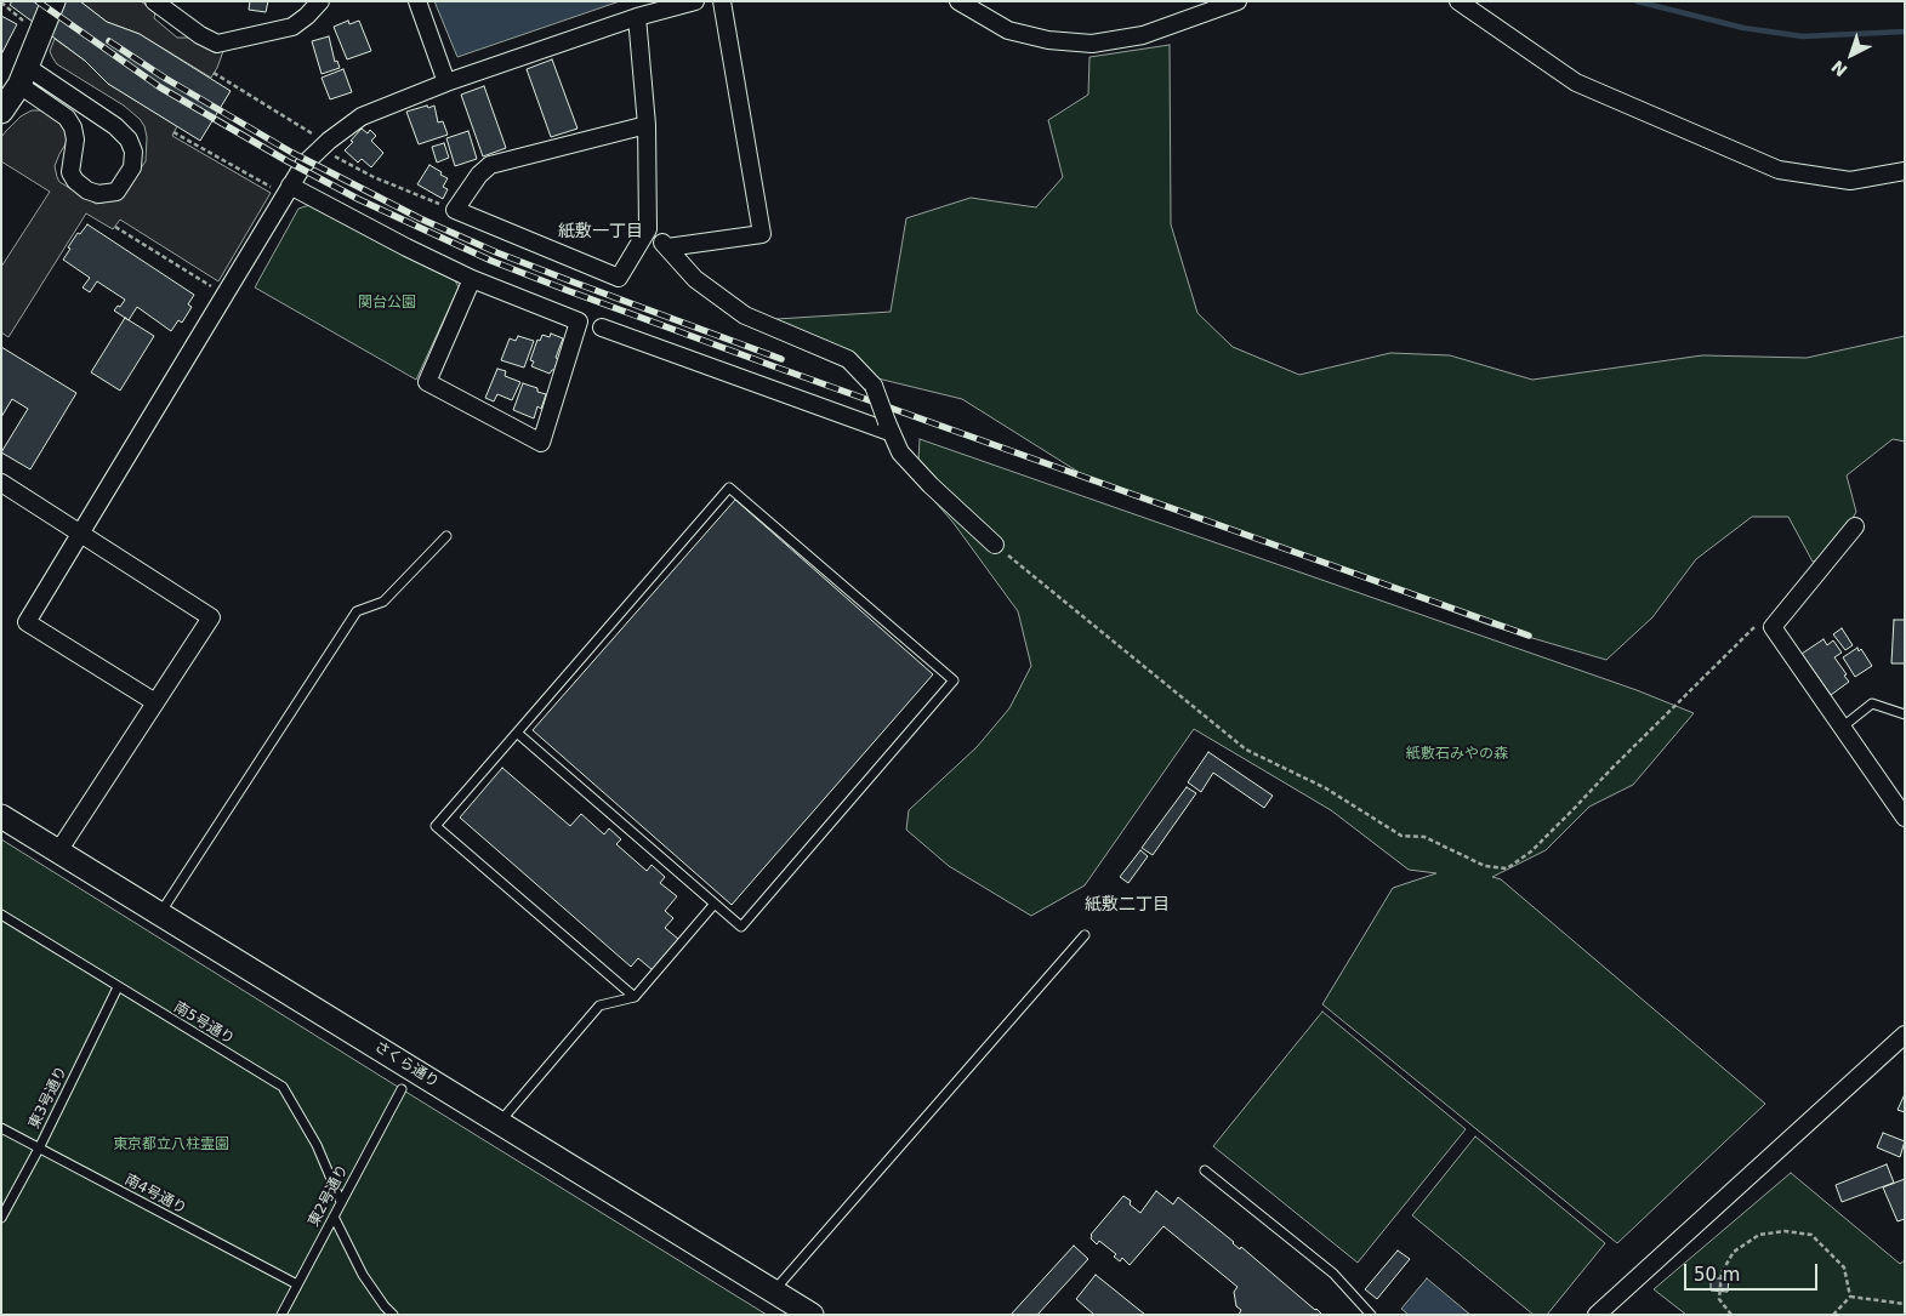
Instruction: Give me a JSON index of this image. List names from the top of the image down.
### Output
{
  "streets": {
    "street": ["さくら通り"],
    "lane": [
      "南5号通り",
      "東3号通り",
      "南4号通り",
      "東2号通り"
    ]
  },
  "crossings": [
    ["南5号通り", "東3号通り"],
    ["南5号通り", "東2号通り"],
    ["東3号通り", "南4号通り"],
    ["南4号通り", "東2号通り"]
  ],
  "districts": ["紙敷一丁目", "紙敷二丁目"],
  "parks": ["関台公園", "紙敷石みやの森", "東京都立八柱霊園"],
  "scale_bar": "50 m",
  "north": "bottom left"
}
